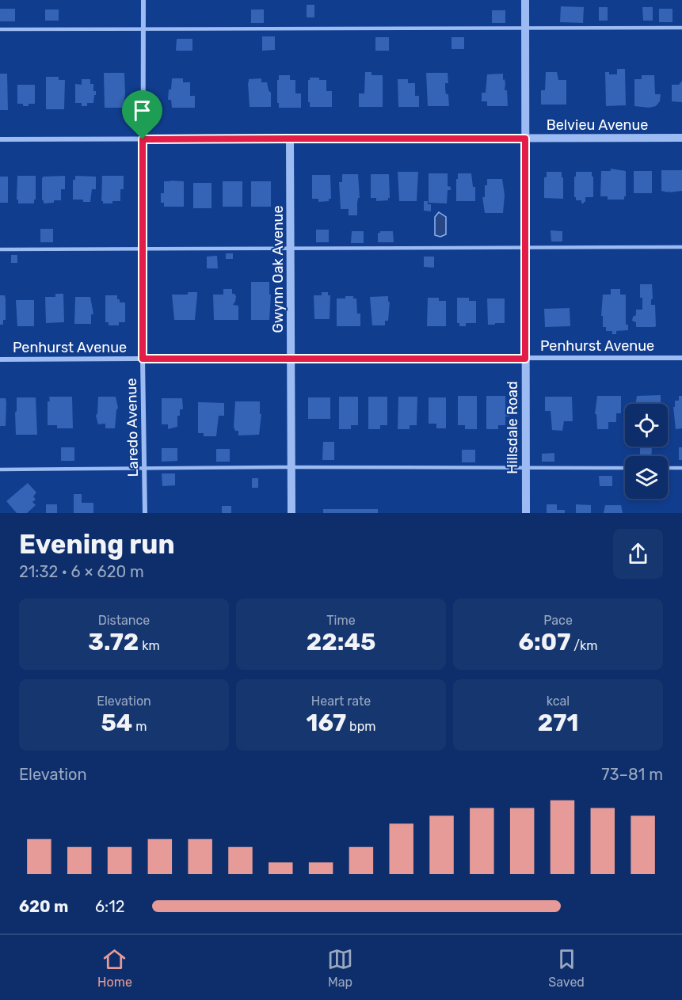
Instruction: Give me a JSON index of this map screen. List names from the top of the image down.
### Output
{
  "streets": {
    "street": [
      "Belvieu Avenue",
      "Gwynn Oak Avenue",
      "Penhurst Avenue",
      "Laredo Avenue",
      "Hillsdale Road"
    ]
  },
  "crossings": [
    ["Belvieu Avenue", "Gwynn Oak Avenue"],
    ["Belvieu Avenue", "Laredo Avenue"],
    ["Belvieu Avenue", "Hillsdale Road"],
    ["Gwynn Oak Avenue", "Penhurst Avenue"],
    ["Penhurst Avenue", "Laredo Avenue"],
    ["Penhurst Avenue", "Hillsdale Road"]
  ],
  "page": {
    "heading": ["Evening run", "21:32 · 6 × 620 m"],
    "stats": [
      ["Distance", "3.72 km"],
      ["Time", "22:45"],
      ["Pace", "6:07 /km"],
      ["Elevation", "54 m"],
      ["Heart rate", "167 bpm"],
      ["kcal", "271"]
    ],
    "chart": ["Elevation", "73–81 m"],
    "list": [
      {
        "name": "620 m",
        "note": "6:12"
      }
    ],
    "tabs": ["Home", "Map", "Saved"]
  }
}
